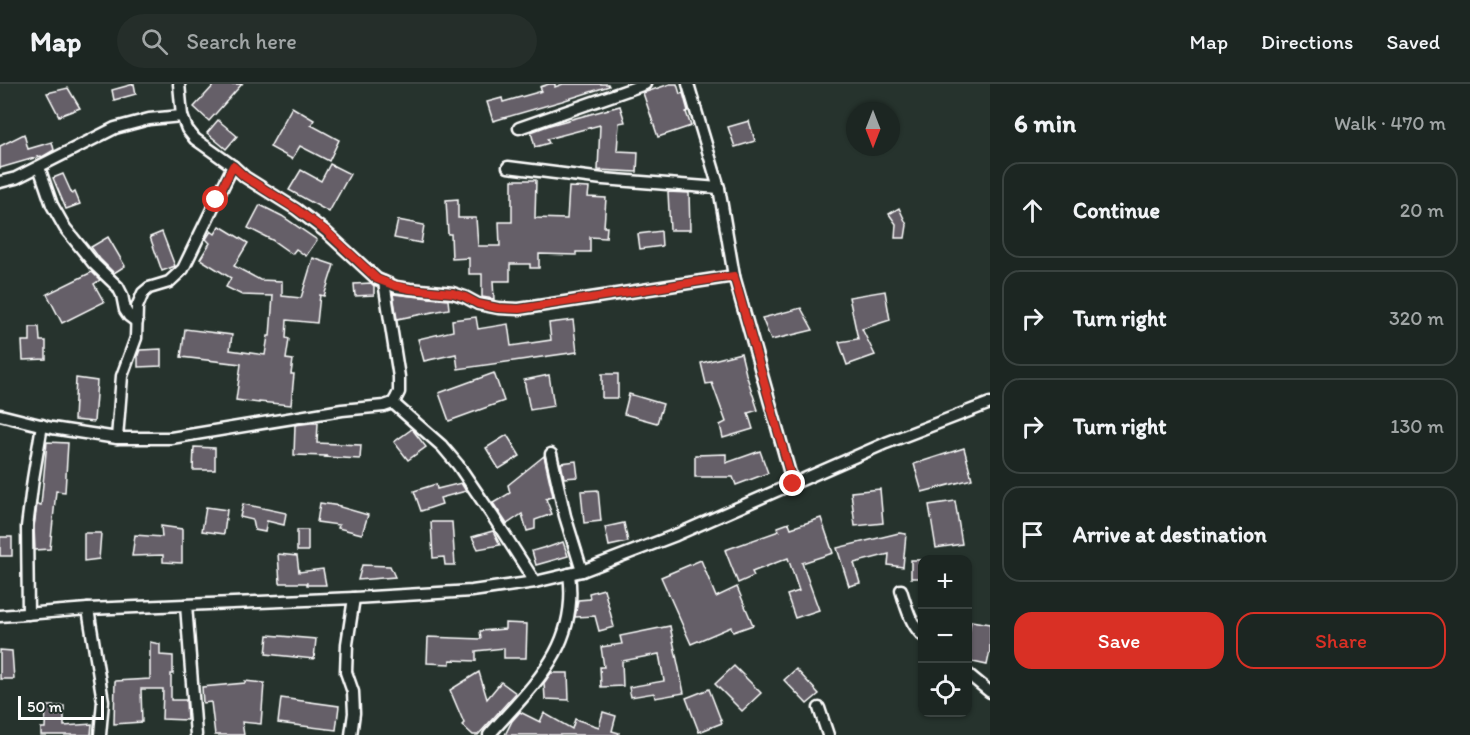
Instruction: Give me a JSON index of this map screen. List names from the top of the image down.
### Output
{
  "scale_bar": "50 m",
  "north": "bottom",
  "page": {
    "header": "Map",
    "search": "Search here",
    "nav": ["Map", "Directions", "Saved"],
    "heading": ["6 min", "Walk · 470 m"],
    "list": [
      ["Continue", "20 m"],
      ["Turn right", "320 m"],
      ["Turn right", "130 m"],
      "Arrive at destination"
    ],
    "map_buttons": ["+", "−"],
    "buttons": ["Save", "Share"],
    "scale": "50 m"
  }
}
